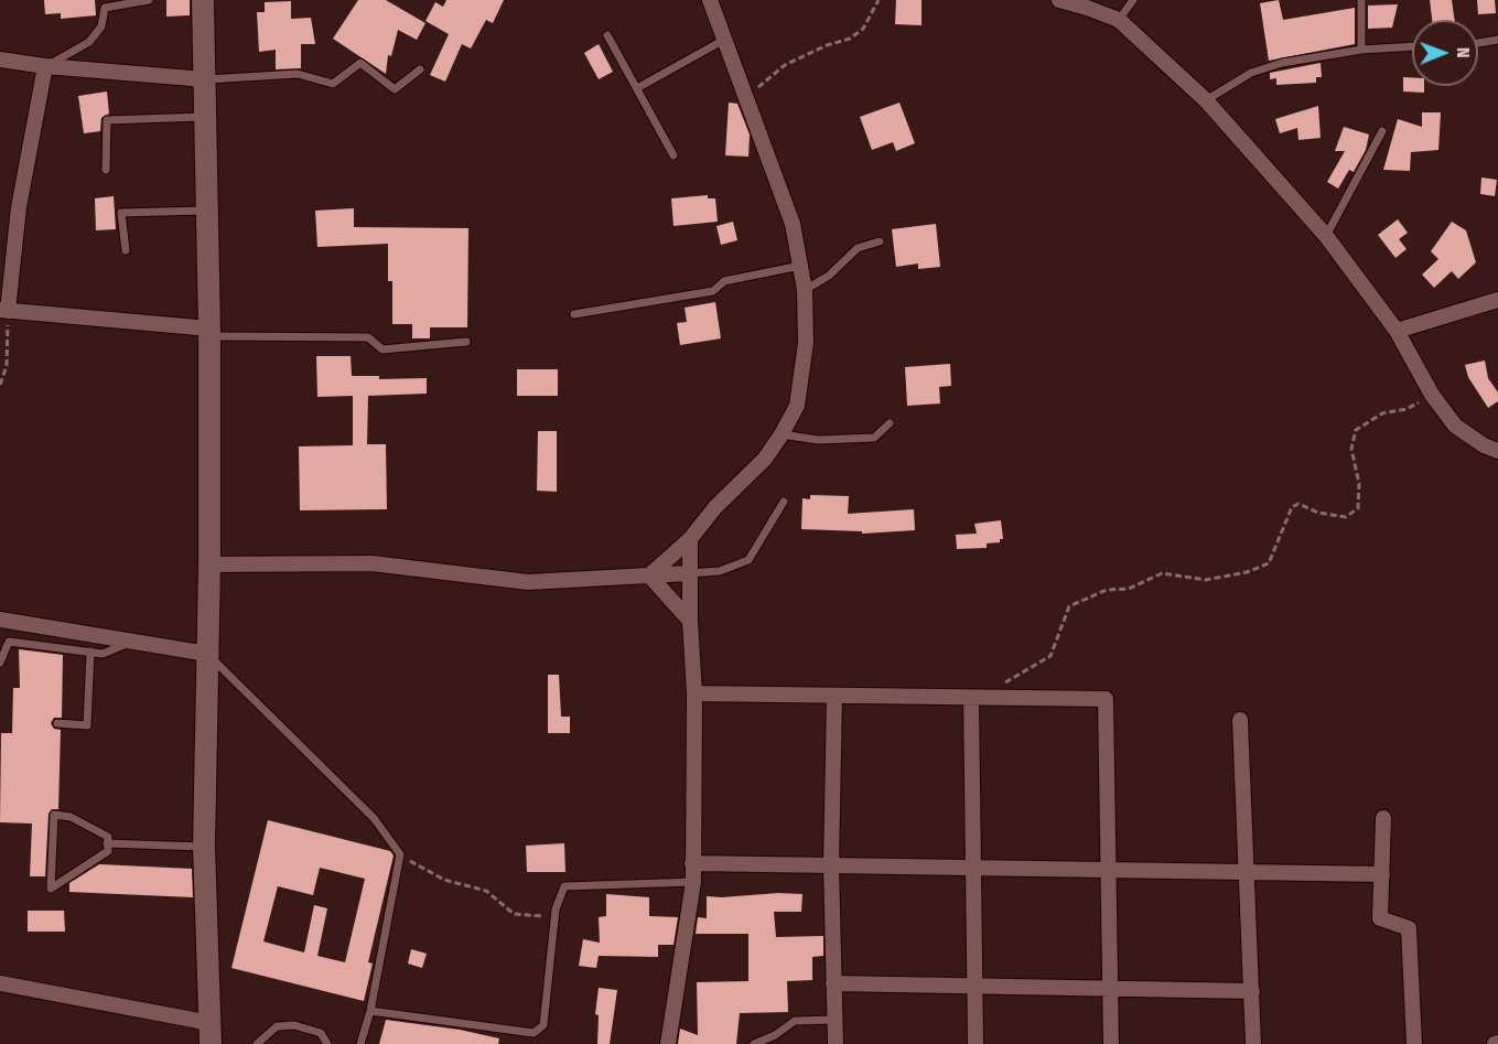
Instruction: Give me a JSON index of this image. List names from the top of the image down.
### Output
{
  "north": "right"
}
